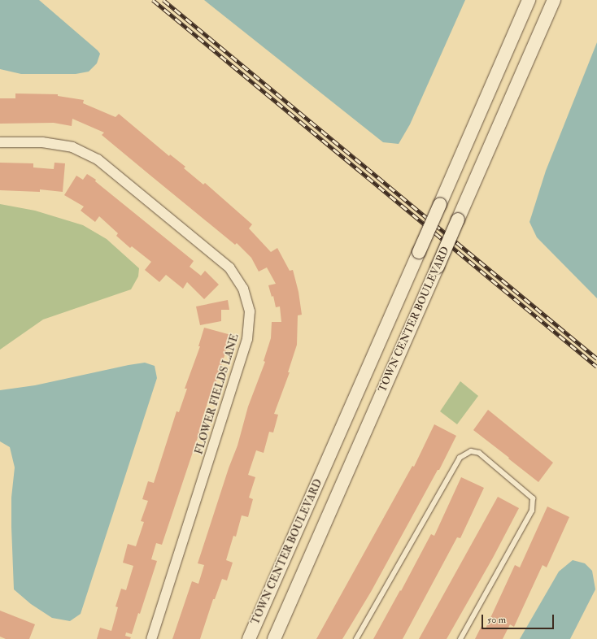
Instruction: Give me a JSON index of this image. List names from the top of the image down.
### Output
{
  "streets": {
    "main road": ["TOWN CENTER BOULEVARD"],
    "street": ["FLOWER FIELDS LANE"]
  },
  "scale_bar": "50 m"
}
